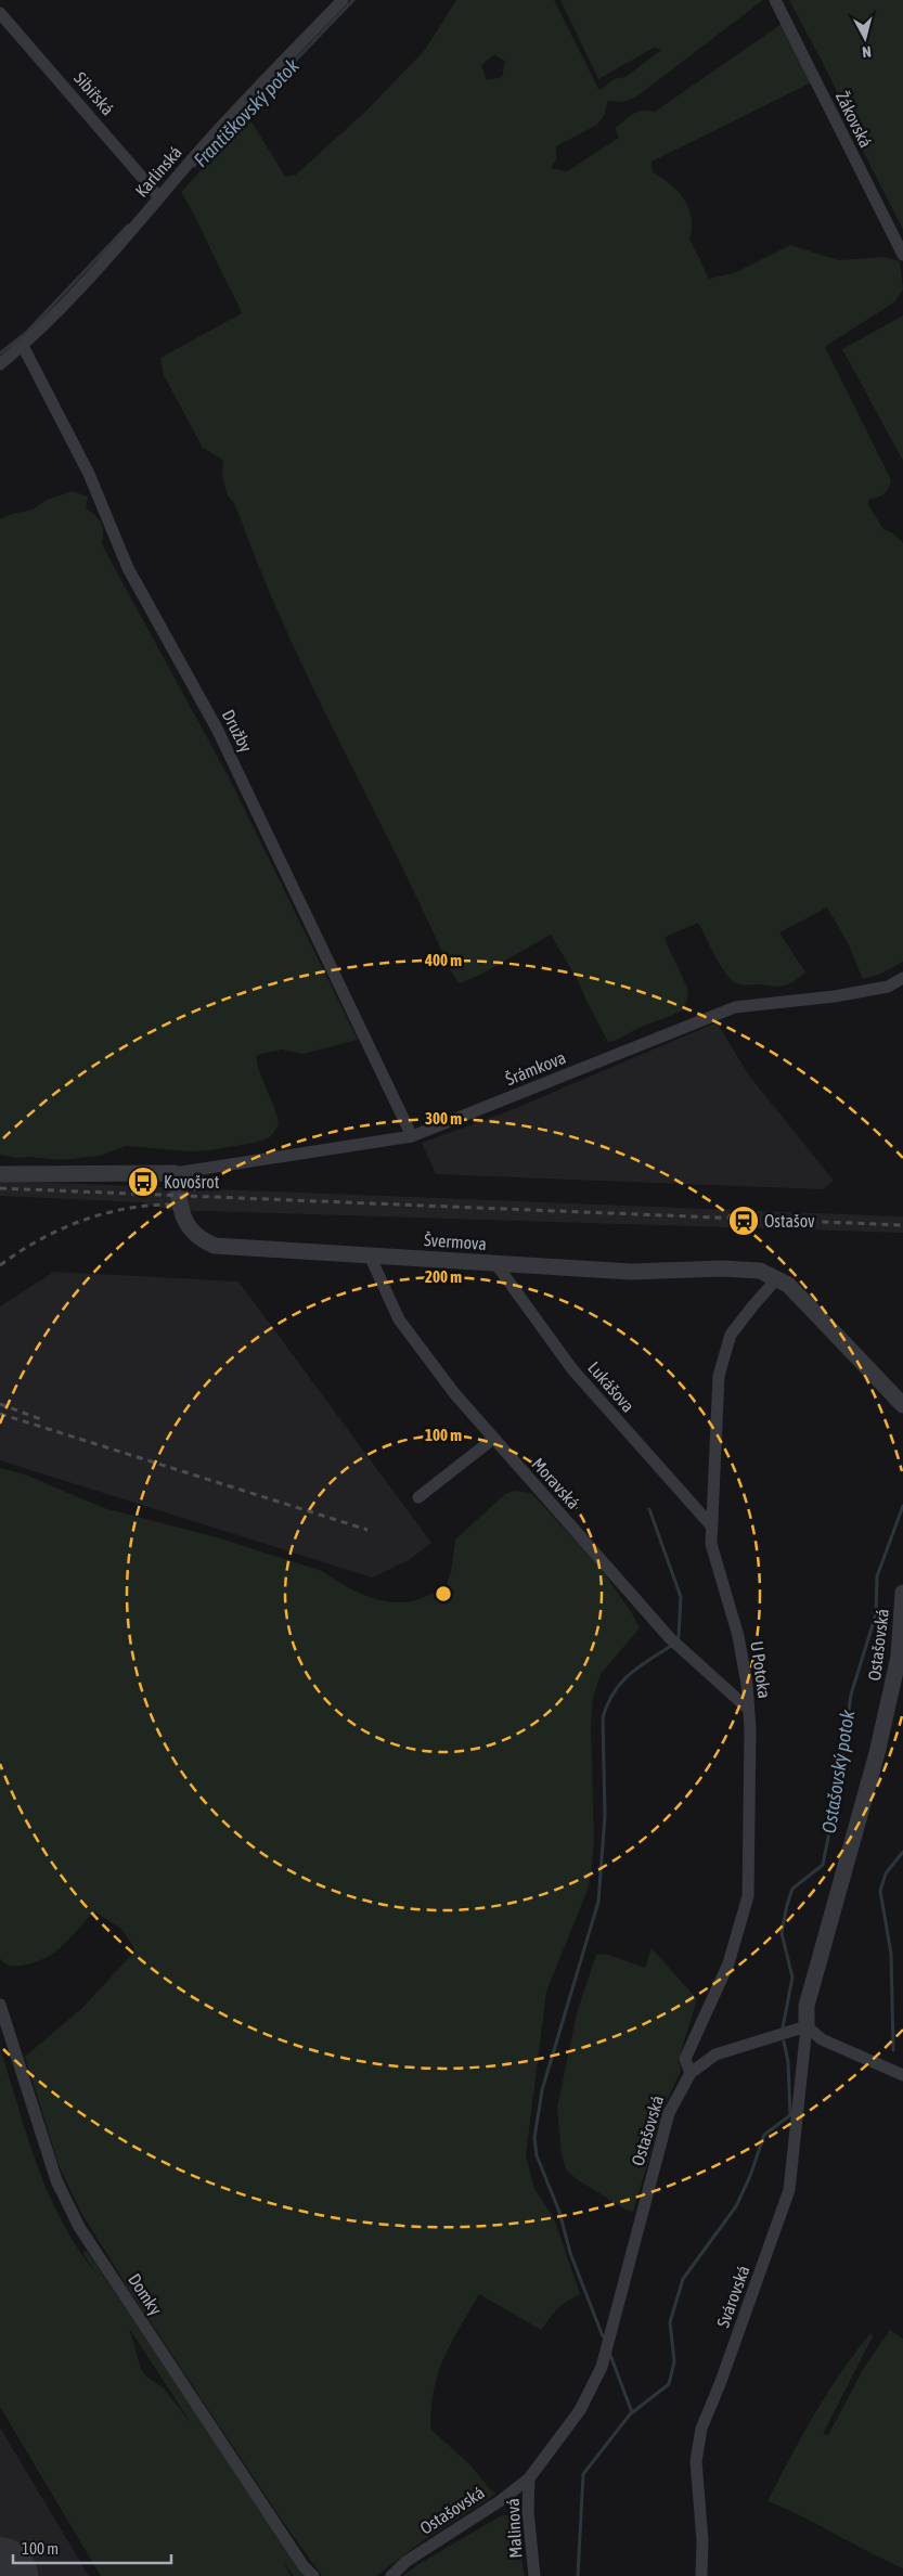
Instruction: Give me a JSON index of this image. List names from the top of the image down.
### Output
{
  "streets": {
    "street": [
      "Sibiřská",
      "Žákovská",
      "Karlinská",
      "Družby",
      "Šrámkova",
      "Švermova",
      "Lukášova",
      "Moravská",
      "Ostašovská",
      "U Potoka",
      "Domky",
      "Svárovská",
      "Malinová"
    ]
  },
  "crossings": [
    ["Sibiřská", "Karlinská"],
    ["Karlinská", "Družby"],
    ["Družby", "Šrámkova"],
    ["Šrámkova", "Švermova"],
    ["Švermova", "Lukášova"],
    ["Švermova", "Moravská"],
    ["Švermova", "U Potoka"],
    ["Lukášova", "U Potoka"],
    ["Moravská", "U Potoka"],
    ["Ostašovská", "U Potoka"],
    ["Ostašovská", "Svárovská"],
    ["Ostašovská", "Malinová"]
  ],
  "water": ["Františkovský potok", "Ostašovský potok"],
  "places": {
    "bus stop": ["Kovošrot"],
    "station": ["Ostašov"]
  },
  "scale_bar": "100 m",
  "north": "bottom",
  "rings": [
    "400 m",
    "300 m",
    "200 m",
    "100 m"
  ]
}
